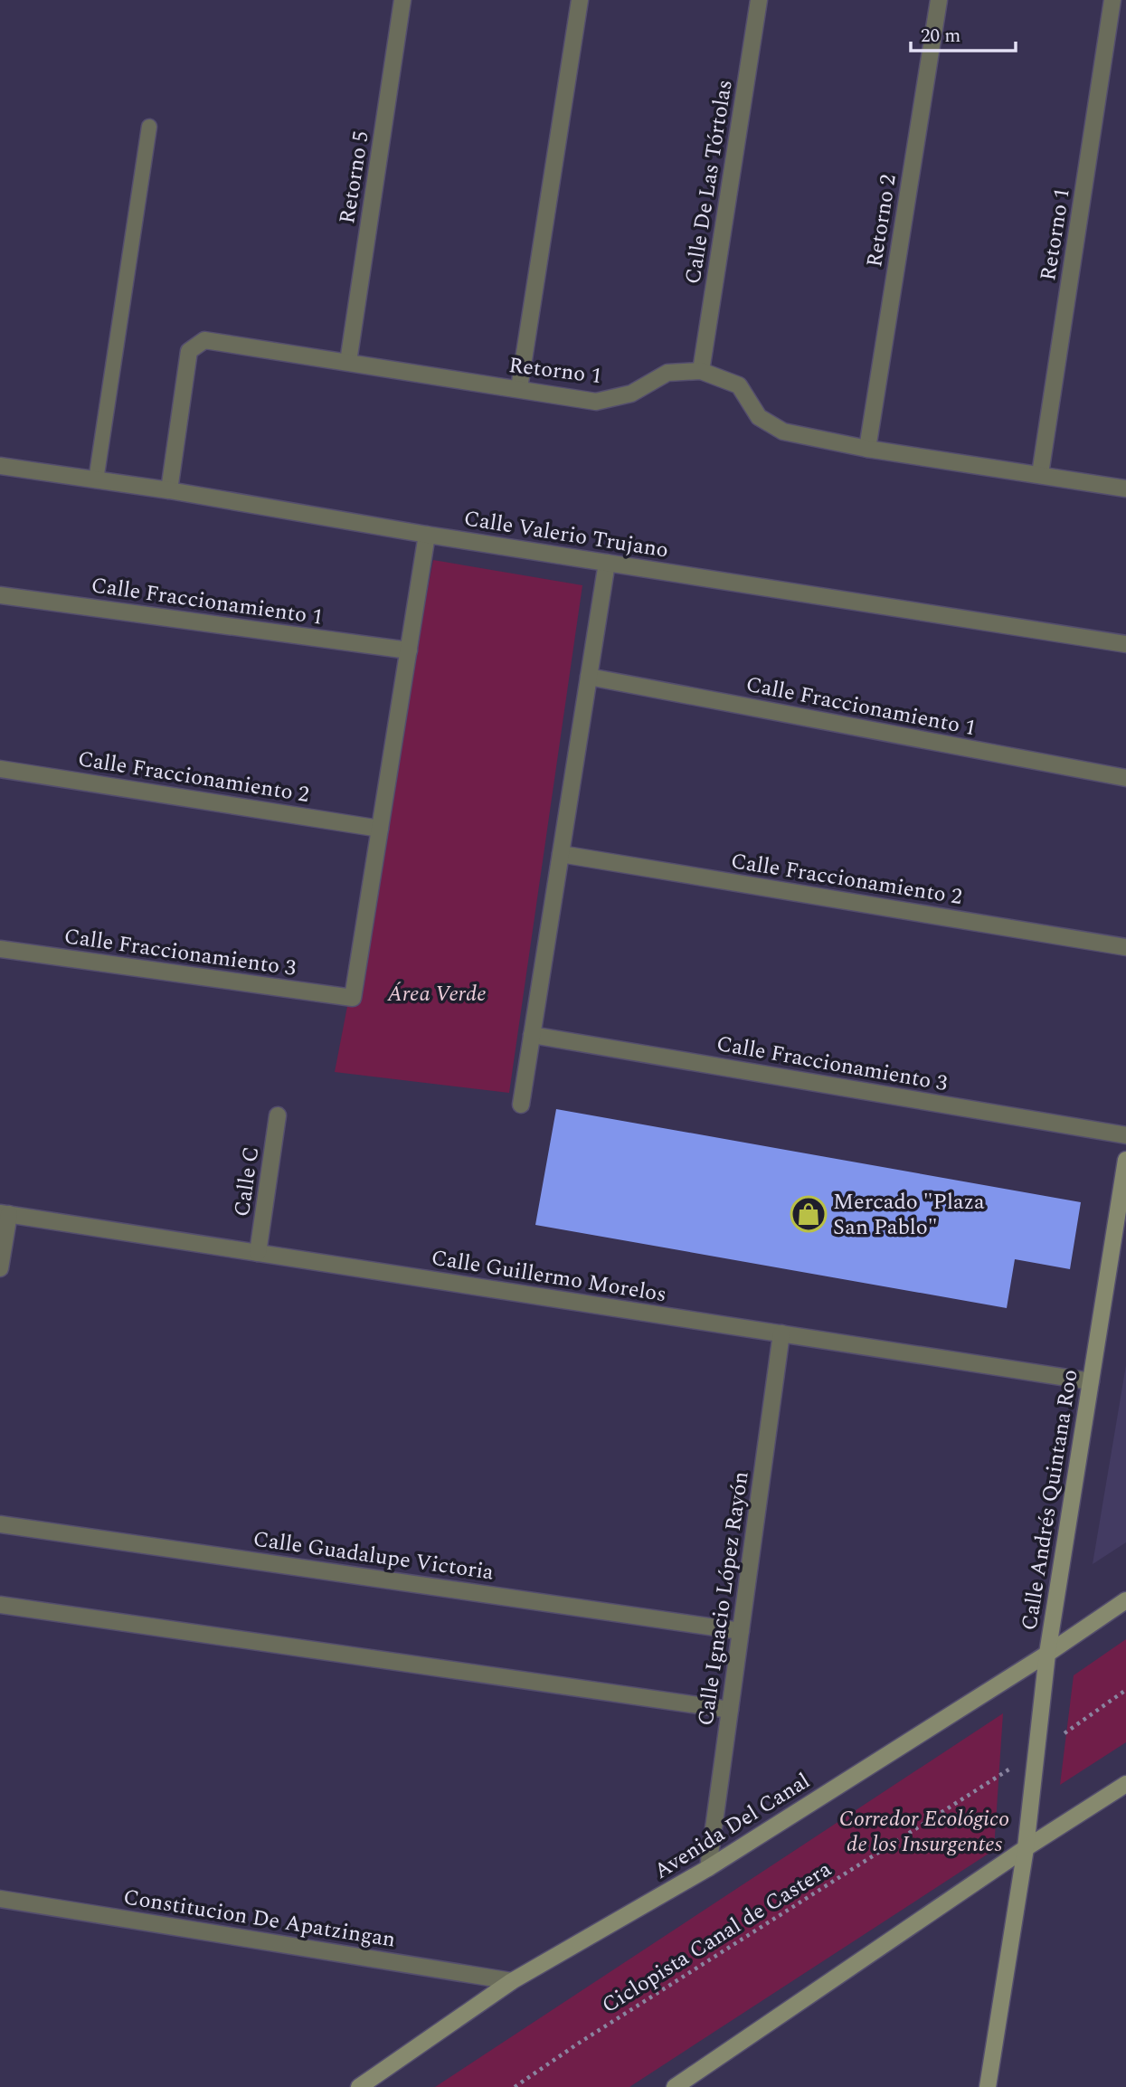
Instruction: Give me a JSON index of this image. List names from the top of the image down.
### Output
{
  "streets": {
    "main road": ["Calle Andrés Quintana Roo", "Avenida Del Canal"],
    "street": [
      "Retorno 5",
      "Calle De Las Tórtolas",
      "Retorno 2",
      "Retorno 1",
      "Calle Valerio Trujano",
      "Calle Fraccionamiento 1",
      "Calle Fraccionamiento 2",
      "Calle Fraccionamiento 3",
      "Calle C",
      "Calle Guillermo Morelos",
      "Calle Guadalupe Victoria",
      "Calle Ignacio López Rayón",
      "Constitucion De Apatzingan"
    ],
    "path": ["Ciclopista Canal de Castera"]
  },
  "crossings": [
    ["Retorno 5", "Retorno 1"],
    ["Calle De Las Tórtolas", "Retorno 1"],
    ["Retorno 2", "Retorno 1"],
    ["Retorno 1", "Calle Valerio Trujano"],
    ["Calle Fraccionamiento 2", "Calle Fraccionamiento 3"],
    ["Calle C", "Calle Guillermo Morelos"],
    ["Calle Guillermo Morelos", "Calle Andrés Quintana Roo"],
    ["Calle Guillermo Morelos", "Calle Ignacio López Rayón"],
    ["Calle Andrés Quintana Roo", "Avenida Del Canal"],
    ["Calle Andrés Quintana Roo", "Ciclopista Canal de Castera"],
    ["Calle Guadalupe Victoria", "Calle Ignacio López Rayón"],
    ["Calle Ignacio López Rayón", "Avenida Del Canal"],
    ["Avenida Del Canal", "Constitucion De Apatzingan"]
  ],
  "parks": ["Área Verde", "Corredor Ecológico de los Insurgentes"],
  "places": {
    "shop": ["Mercado \"Plaza San Pablo\""]
  },
  "scale_bar": "20 m"
}
